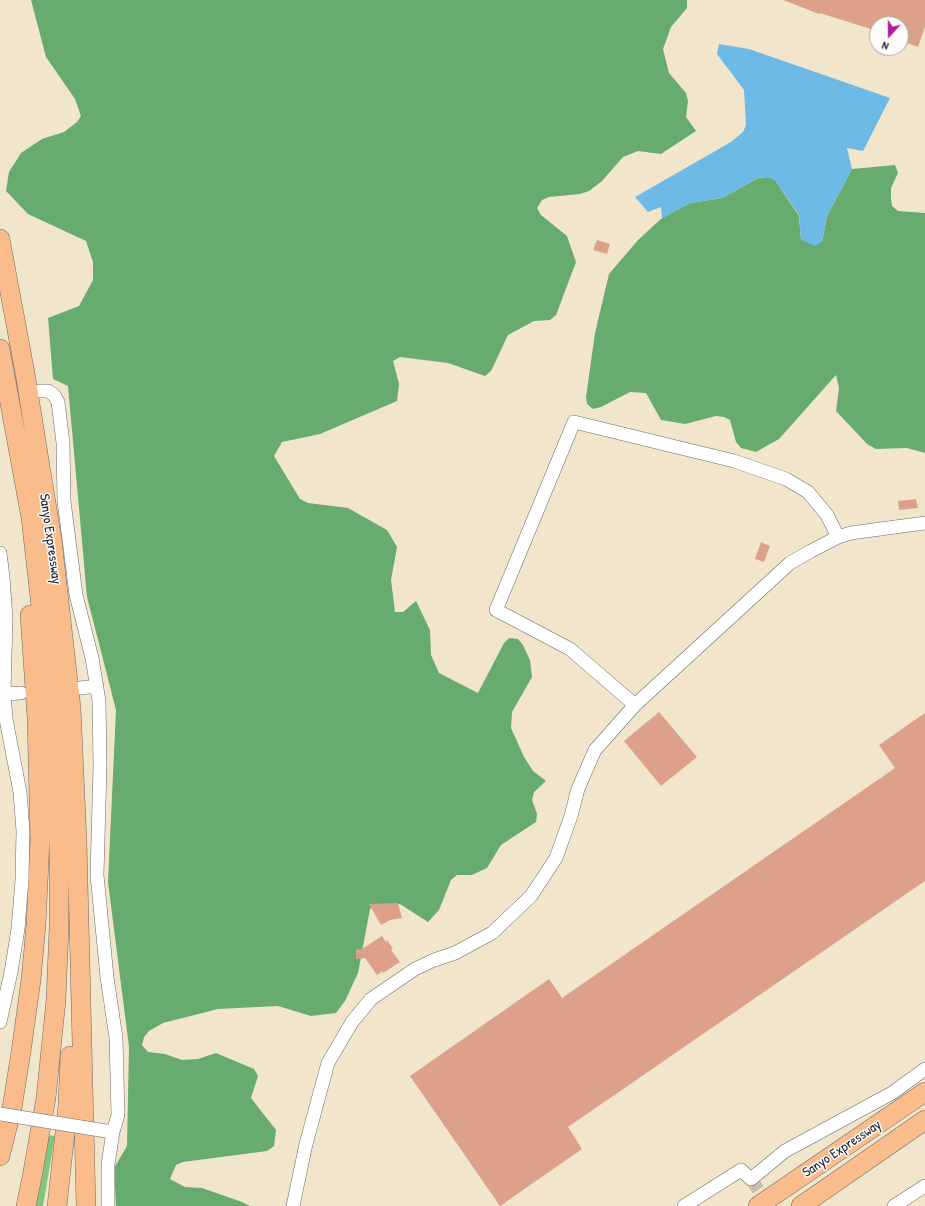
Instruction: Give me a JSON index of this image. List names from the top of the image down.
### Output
{
  "streets": {
    "highway": ["Sanyo Expressway"]
  },
  "north": "bottom"
}
